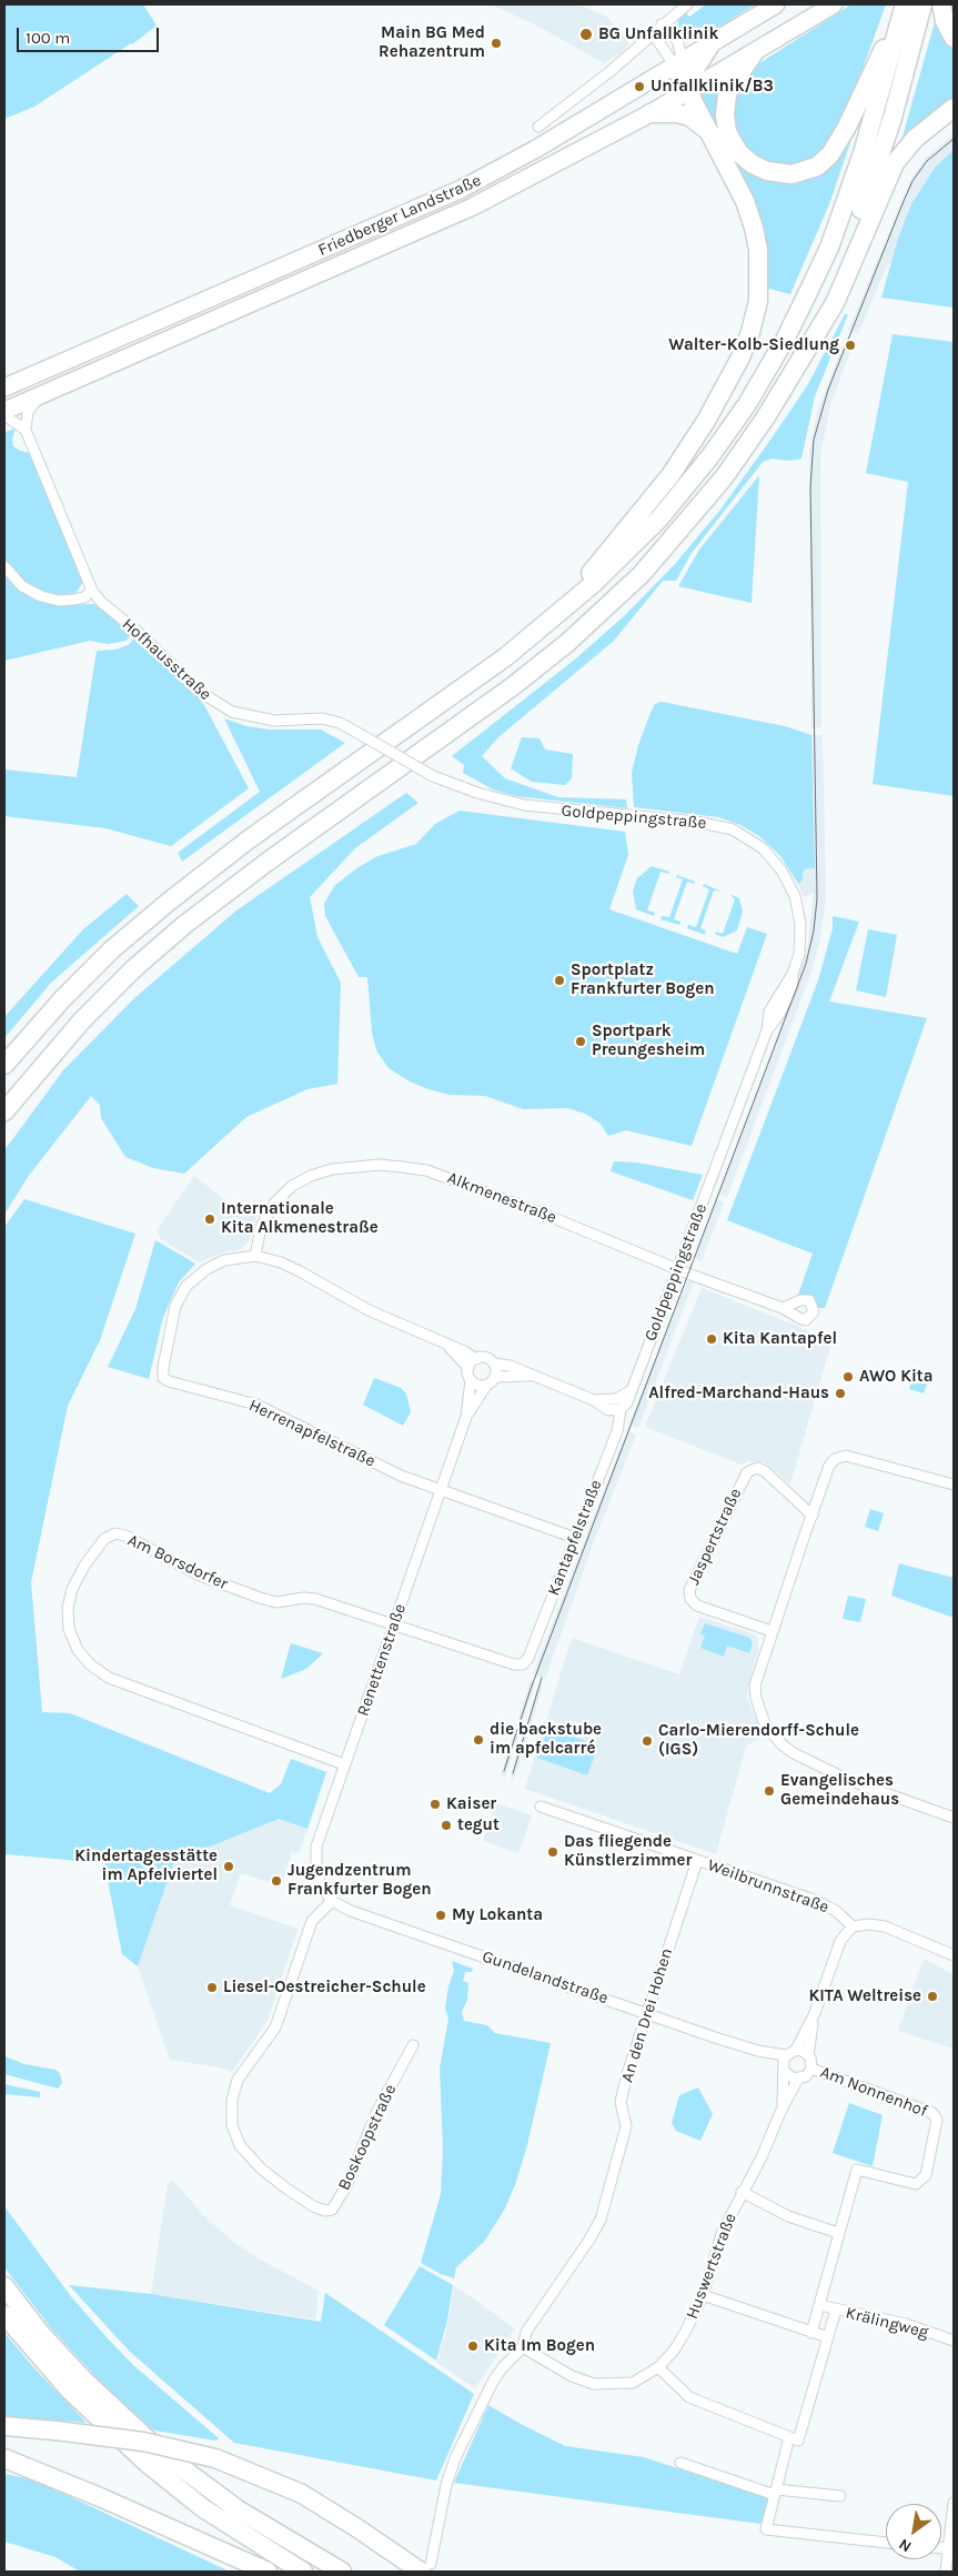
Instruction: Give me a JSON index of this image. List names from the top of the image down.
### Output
{
  "streets": {
    "main road": ["Friedberger Landstraße"],
    "street": [
      "Hofhausstraße",
      "Goldpeppingstraße",
      "Alkmenestraße",
      "Herrenapfelstraße",
      "Jaspertstraße",
      "Kantapfelstraße",
      "Am Borsdorfer",
      "Renettenstraße",
      "Weilbrunnstraße",
      "Gundelandstraße",
      "An den Drei Hohen",
      "Am Nonnenhof",
      "Boskoopstraße",
      "Huswertstraße",
      "Krälingweg"
    ]
  },
  "crossings": [
    ["Hofhausstraße", "Goldpeppingstraße"],
    ["Goldpeppingstraße", "Alkmenestraße"],
    ["Goldpeppingstraße", "Kantapfelstraße"],
    ["Alkmenestraße", "Herrenapfelstraße"],
    ["Herrenapfelstraße", "Renettenstraße"],
    ["Kantapfelstraße", "Am Borsdorfer"],
    ["Kantapfelstraße", "Renettenstraße"],
    ["Am Borsdorfer", "Renettenstraße"],
    ["Renettenstraße", "Gundelandstraße"],
    ["Renettenstraße", "Boskoopstraße"],
    ["Weilbrunnstraße", "An den Drei Hohen"],
    ["Gundelandstraße", "An den Drei Hohen"],
    ["Gundelandstraße", "Am Nonnenhof"],
    ["Gundelandstraße", "Boskoopstraße"],
    ["Gundelandstraße", "Huswertstraße"],
    ["An den Drei Hohen", "Huswertstraße"],
    ["Am Nonnenhof", "Huswertstraße"],
    ["Am Nonnenhof", "Krälingweg"]
  ],
  "places": [
    "BG Unfallklinik",
    "Main BG Med Rehazentrum",
    "Unfallklinik/B3",
    "Walter-Kolb-Siedlung",
    "Sportplatz Frankfurter Bogen",
    "Sportpark Preungesheim",
    "Internationale Kita Alkmenestraße",
    "Kita Kantapfel",
    "AWO Kita",
    "Alfred-Marchand-Haus",
    "die backstube im apfelcarré",
    "Carlo-Mierendorff-Schule (IGS)",
    "Evangelisches Gemeindehaus",
    "Kaiser",
    "tegut",
    "Das fliegende Künstlerzimmer",
    "Kindertagesstätte im Apfelviertel",
    "Jugendzentrum Frankfurter Bogen",
    "My Lokanta",
    "Liesel-Oestreicher-Schule",
    "KITA Weltreise",
    "Kita Im Bogen"
  ],
  "scale_bar": "100 m",
  "north": "bottom left"
}
